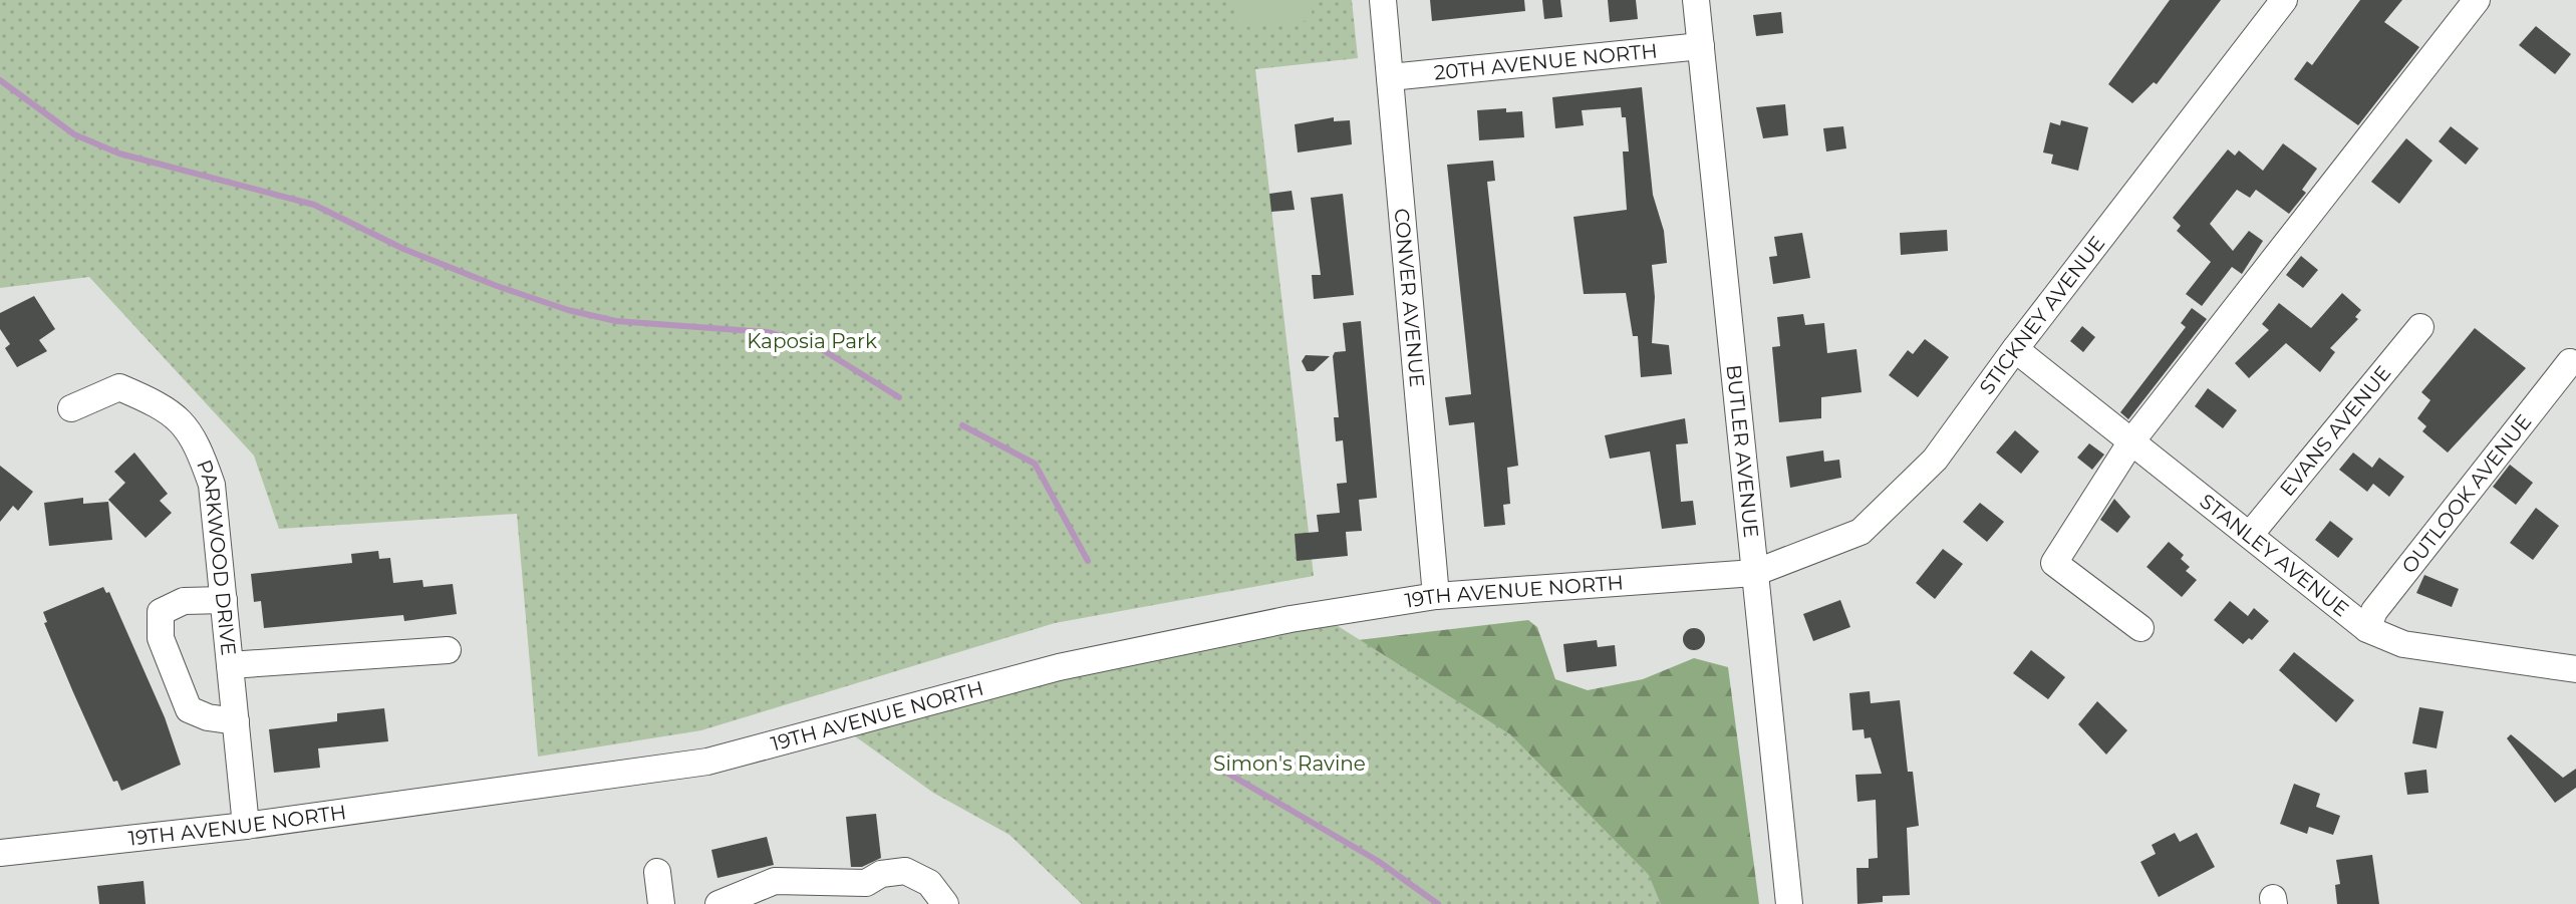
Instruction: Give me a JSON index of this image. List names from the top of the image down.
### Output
{
  "streets": {
    "street": [
      "20TH AVENUE NORTH",
      "CONVER AVENUE",
      "STICKNEY AVENUE",
      "EVANS AVENUE",
      "BUTLER AVENUE",
      "OUTLOOK AVENUE",
      "STANLEY AVENUE",
      "PARKWOOD DRIVE",
      "19TH AVENUE NORTH"
    ]
  },
  "crossings": [
    ["20TH AVENUE NORTH", "CONVER AVENUE"],
    ["20TH AVENUE NORTH", "BUTLER AVENUE"],
    ["CONVER AVENUE", "19TH AVENUE NORTH"],
    ["STICKNEY AVENUE", "BUTLER AVENUE"],
    ["STICKNEY AVENUE", "STANLEY AVENUE"],
    ["STICKNEY AVENUE", "19TH AVENUE NORTH"],
    ["EVANS AVENUE", "STANLEY AVENUE"],
    ["BUTLER AVENUE", "19TH AVENUE NORTH"],
    ["OUTLOOK AVENUE", "STANLEY AVENUE"],
    ["PARKWOOD DRIVE", "19TH AVENUE NORTH"]
  ],
  "parks": ["Kaposia Park", "Simon's Ravine"]
}
